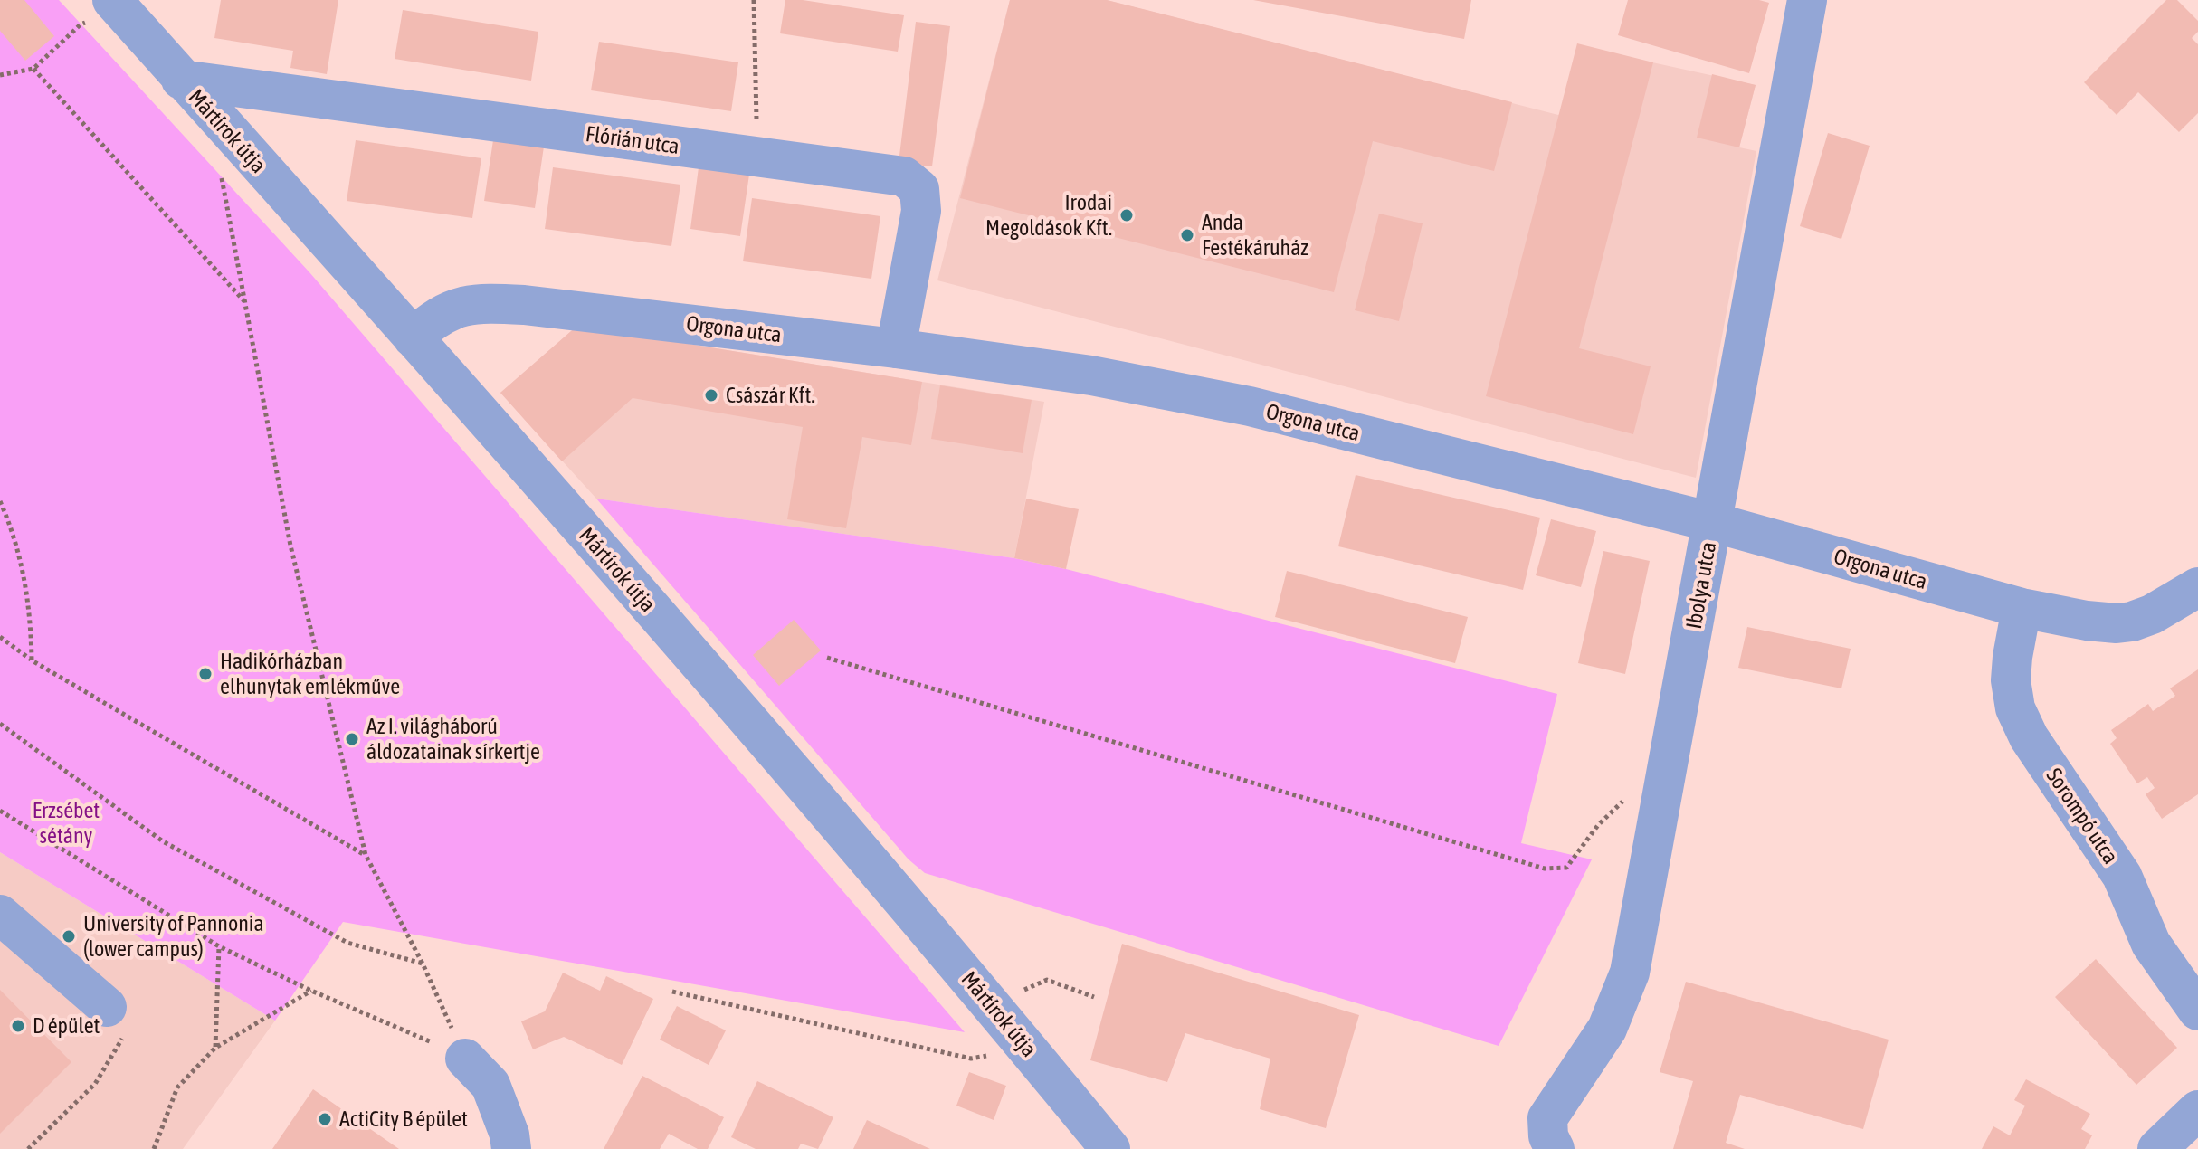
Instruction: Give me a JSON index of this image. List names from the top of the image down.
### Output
{
  "streets": {
    "street": [
      "Mártírok útja",
      "Flórián utca",
      "Orgona utca",
      "Ibolya utca",
      "Sorompó utca"
    ]
  },
  "crossings": [
    ["Mártírok útja", "Flórián utca"],
    ["Mártírok útja", "Orgona utca"],
    ["Flórián utca", "Orgona utca"],
    ["Orgona utca", "Ibolya utca"],
    ["Orgona utca", "Sorompó utca"]
  ],
  "parks": ["Erzsébet sétány"],
  "places": [
    "Irodai Megoldások Kft.",
    "Anda Festékáruház",
    "Császár Kft.",
    "Hadikórházban elhunytak emlékműve",
    "Az I. világháború áldozatainak sírkertje",
    "University of Pannonia (lower campus)",
    "D épület",
    "ActiCity B épület"
  ]
}
